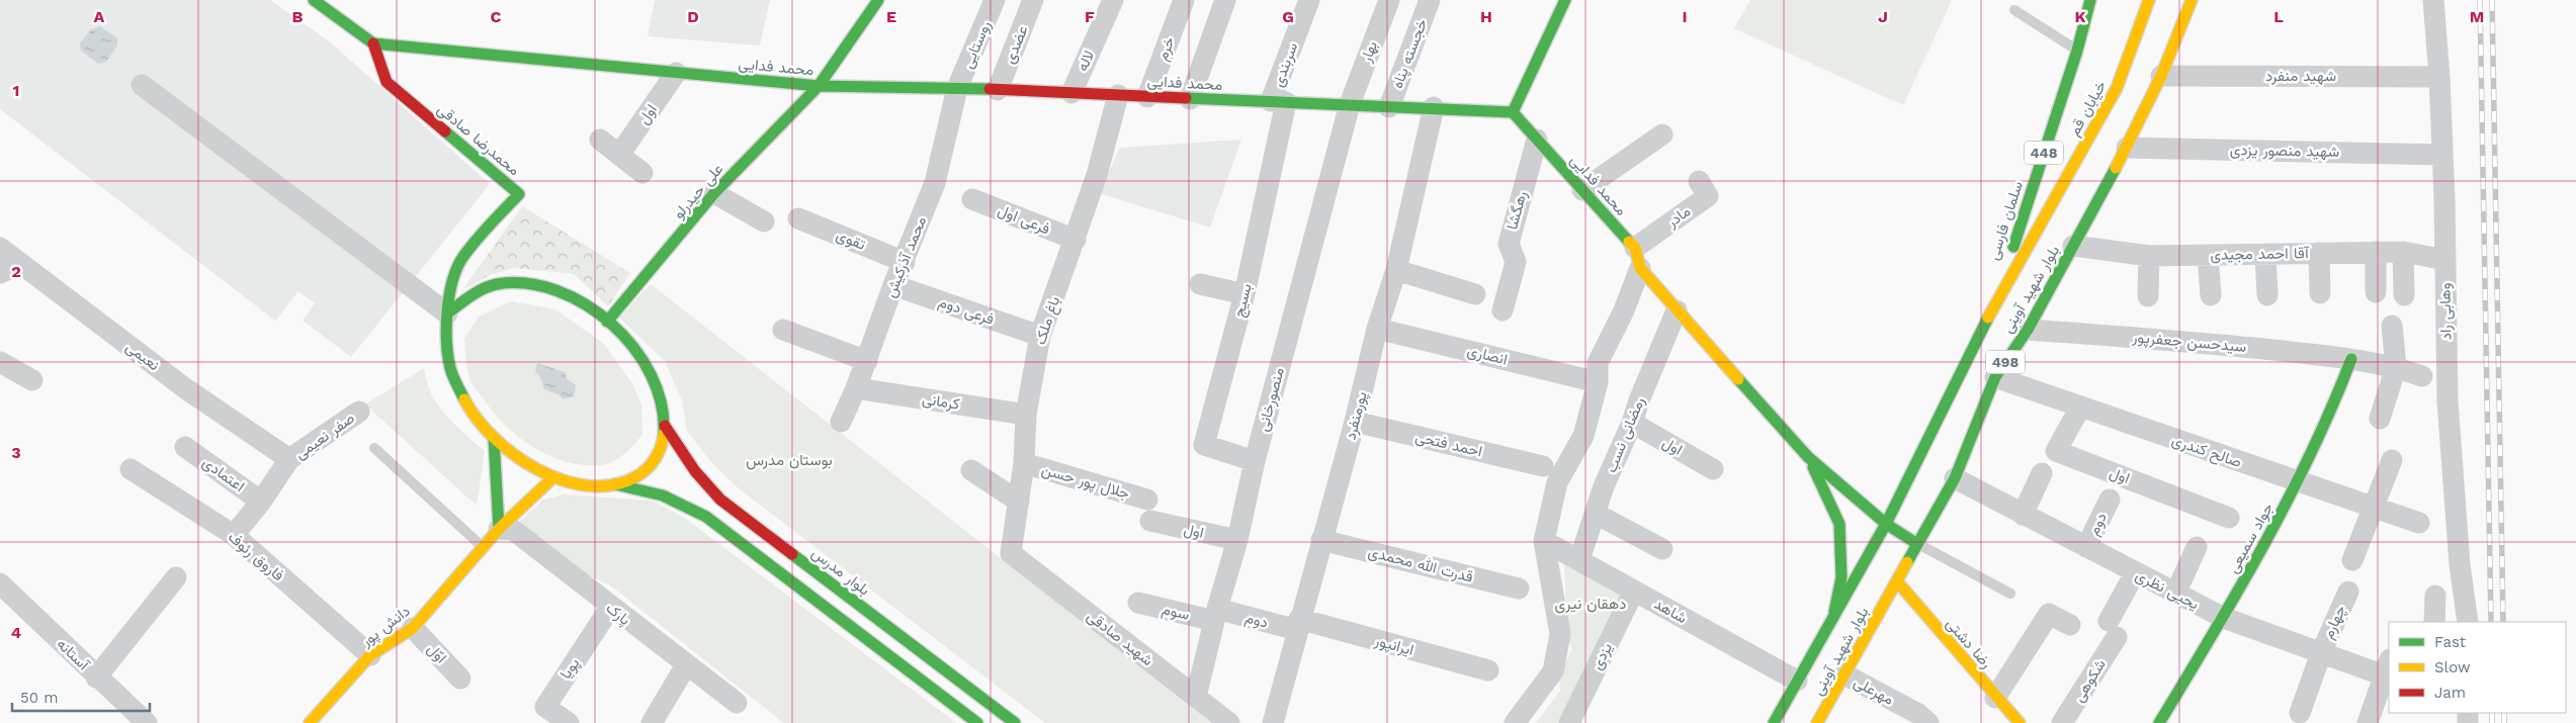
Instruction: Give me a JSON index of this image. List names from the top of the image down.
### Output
{
  "streets": {
    "street": [
      "روستایی",
      "عضدی",
      "خرم",
      "بهار",
      "خجسته پناه",
      "لاله",
      "سربندی",
      "محمد فدایی",
      "شهید منفرد",
      "خیابان قم",
      "اول",
      "محمدرضا صادقی",
      "شهید منصور یزدی",
      "448",
      "علی حیدرلو",
      "رهگشا",
      "مادر",
      "فرعی اول",
      "سلمان فارسی",
      "تقوی",
      "آقا احمد مجیدی",
      "محمد آذرکیش",
      "بلوار شهید آوینی",
      "بسیج",
      "فرعی دوم",
      "وهابی راد",
      "باغ ملک",
      "سیدحسن جعفرپور",
      "انصاری",
      "نعیمی",
      "498",
      "منصورخانی",
      "کرمانی",
      "پورمنفرد",
      "رمضانی نسب",
      "صفر نعیمی",
      "احمد فتحی",
      "صالح کندری",
      "اعتمادی",
      "جلال پور حسن",
      "دوم",
      "جواد سمیعی",
      "فاروق رئوف",
      "قدرت الله محمدی",
      "بلوار مدرس",
      "یحیی نظری",
      "شاهد",
      "سوم",
      "پارک",
      "چهارم",
      "دانش پور",
      "شهید صادقی",
      "رضا دشتی",
      "ایرانپور",
      "اوّل",
      "آستانه",
      "یزدی",
      "پویا",
      "شکوهی",
      "مهرعلی"
    ]
  },
  "crossings": [
    ["روستایی", "محمد فدایی"],
    ["روستایی", "محمد آذرکیش"],
    ["عضدی", "محمد فدایی"],
    ["خرم", "محمد فدایی"],
    ["بهار", "محمد فدایی"],
    ["بهار", "منصورخانی"],
    ["خجسته پناه", "محمد فدایی"],
    ["لاله", "محمد فدایی"],
    ["سربندی", "محمد فدایی"],
    ["سربندی", "بسیج"],
    ["محمد فدایی", "اول"],
    ["محمد فدایی", "محمدرضا صادقی"],
    ["محمد فدایی", "علی حیدرلو"],
    ["محمد فدایی", "رهگشا"],
    ["محمد فدایی", "مادر"],
    ["محمد فدایی", "محمد آذرکیش"],
    ["محمد فدایی", "بلوار شهید آوینی"],
    ["محمد فدایی", "بسیج"],
    ["محمد فدایی", "باغ ملک"],
    ["محمد فدایی", "منصورخانی"],
    ["محمد فدایی", "پورمنفرد"],
    ["محمد فدایی", "رمضانی نسب"],
    ["شهید منفرد", "بلوار شهید آوینی"],
    ["شهید منفرد", "وهابی راد"],
    ["خیابان قم", "سلمان فارسی"],
    ["خیابان قم", "بلوار شهید آوینی"],
    ["اول", "منصورخانی"],
    ["اول", "رمضانی نسب"],
    ["اول", "صالح کندری"],
    ["شهید منصور یزدی", "بلوار شهید آوینی"],
    ["شهید منصور یزدی", "وهابی راد"],
    ["فرعی اول", "باغ ملک"],
    ["سلمان فارسی", "بلوار شهید آوینی"],
    ["تقوی", "محمد آذرکیش"],
    ["آقا احمد مجیدی", "بلوار شهید آوینی"],
    ["آقا احمد مجیدی", "وهابی راد"],
    ["محمد آذرکیش", "فرعی دوم"],
    ["محمد آذرکیش", "کرمانی"],
    ["بلوار شهید آوینی", "سیدحسن جعفرپور"],
    ["بلوار شهید آوینی", "صالح کندری"],
    ["بلوار شهید آوینی", "یحیی نظری"],
    ["بلوار شهید آوینی", "شاهد"],
    ["بلوار شهید آوینی", "رضا دشتی"],
    ["بلوار شهید آوینی", "مهرعلی"],
    ["بسیج", "منصورخانی"],
    ["فرعی دوم", "باغ ملک"],
    ["باغ ملک", "کرمانی"],
    ["باغ ملک", "جلال پور حسن"],
    ["باغ ملک", "شهید صادقی"],
    ["سیدحسن جعفرپور", "جواد سمیعی"],
    ["انصاری", "پورمنفرد"],
    ["نعیمی", "صفر نعیمی"],
    ["نعیمی", "اعتمادی"],
    ["منصورخانی", "دوم"],
    ["منصورخانی", "سوم"],
    ["منصورخانی", "شهید صادقی"],
    ["پورمنفرد", "احمد فتحی"],
    ["پورمنفرد", "دوم"],
    ["پورمنفرد", "قدرت الله محمدی"],
    ["پورمنفرد", "ایرانپور"],
    ["رمضانی نسب", "شاهد"],
    ["صفر نعیمی", "اعتمادی"],
    ["صالح کندری", "جواد سمیعی"],
    ["اعتمادی", "فاروق رئوف"],
    ["دوم", "یحیی نظری"],
    ["دوم", "سوم"],
    ["دوم", "ایرانپور"],
    ["جواد سمیعی", "یحیی نظری"],
    ["فاروق رئوف", "دانش پور"],
    ["یحیی نظری", "چهارم"],
    ["یحیی نظری", "شکوهی"],
    ["شاهد", "یزدی"],
    ["پارک", "دانش پور"],
    ["پارک", "پویا"],
    ["دانش پور", "اوّل"]
  ],
  "parks": ["بوستان مدرس", "دهقان نیری"],
  "legend": ["Fast", "Slow", "Jam"],
  "scale_bar": "50 m",
  "grid": {
    "columns": [
      "A",
      "B",
      "C",
      "D",
      "E",
      "F",
      "G",
      "H",
      "I",
      "J",
      "K",
      "L",
      "M"
    ],
    "rows": [
      "1",
      "2",
      "3",
      "4"
    ]
  }
}
